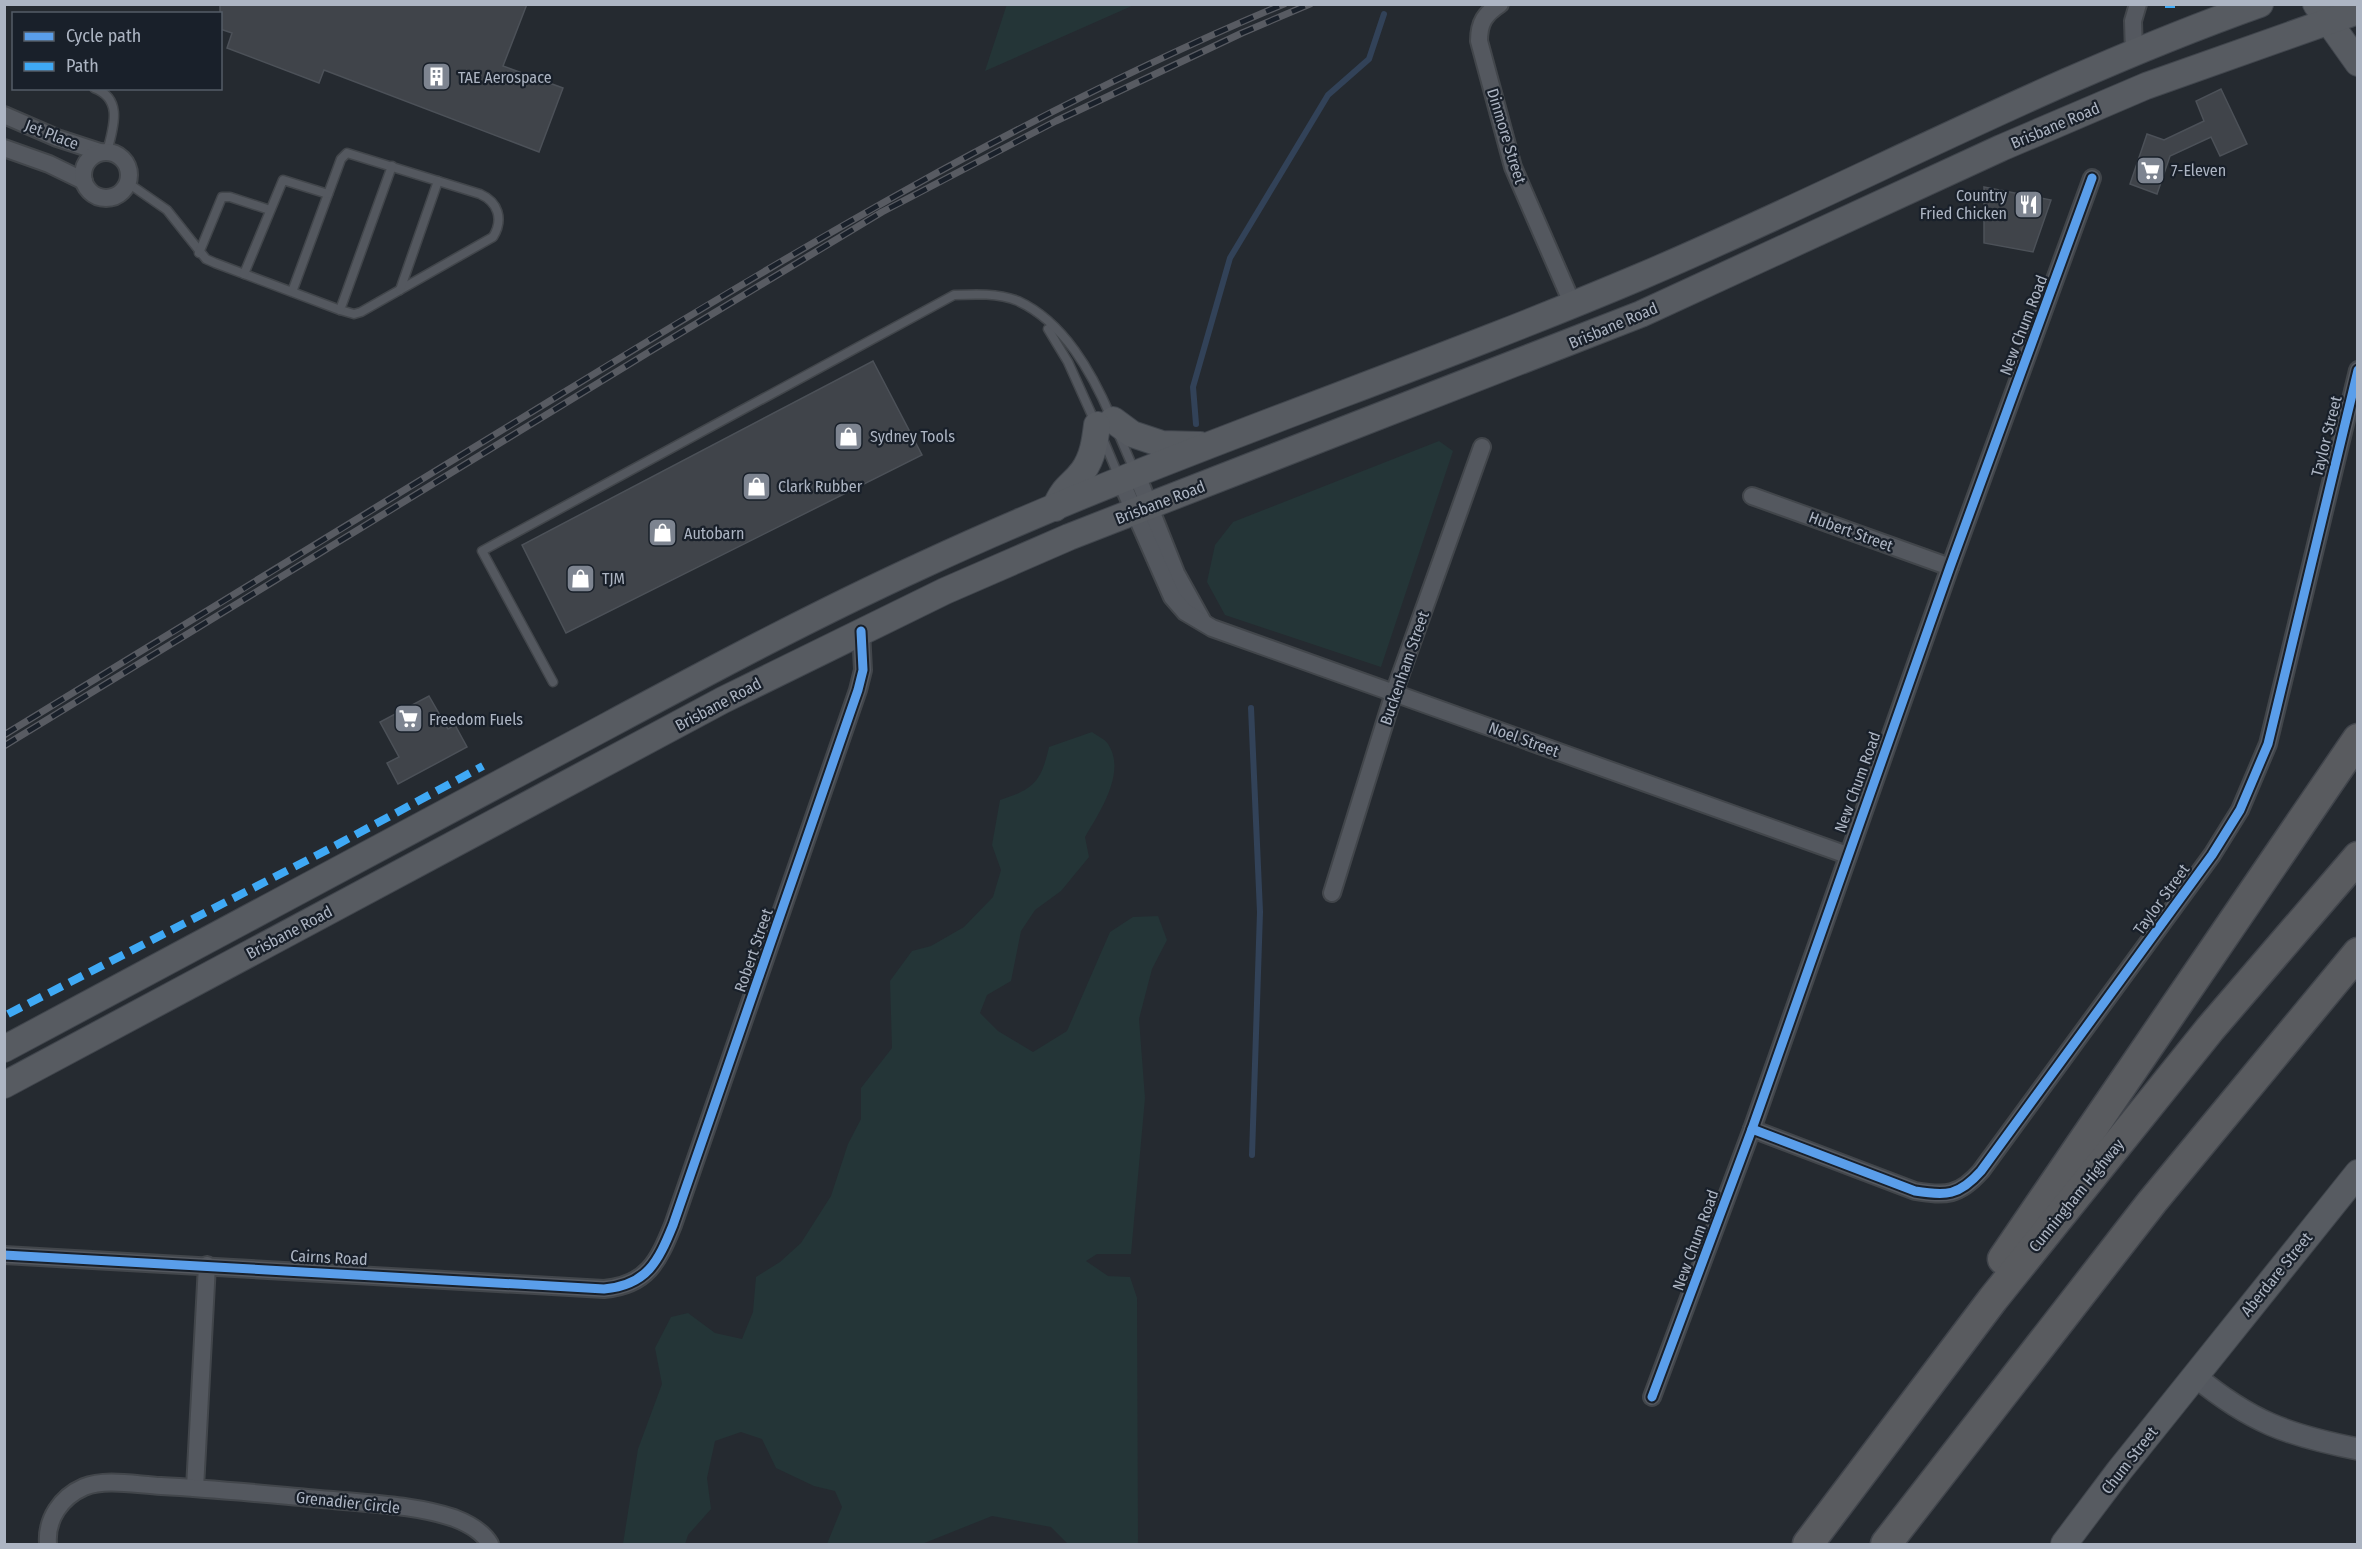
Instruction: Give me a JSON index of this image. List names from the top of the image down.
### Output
{
  "streets": {
    "highway": ["Cunningham Highway"],
    "main road": ["Brisbane Road", "Aberdare Street", "Chum Street"],
    "street": [
      "Jet Place",
      "Dinmore Street",
      "New Chum Road",
      "Taylor Street",
      "Hubert Street",
      "Buckenham Street",
      "Noel Street",
      "Robert Street",
      "Cairns Road",
      "Grenadier Circle"
    ]
  },
  "crossings": [
    ["Brisbane Road", "Dinmore Street"],
    ["Brisbane Road", "Noel Street"],
    ["Brisbane Road", "Robert Street"],
    ["New Chum Road", "Taylor Street"],
    ["New Chum Road", "Hubert Street"],
    ["New Chum Road", "Noel Street"],
    ["Buckenham Street", "Noel Street"],
    ["Robert Street", "Cairns Road"],
    ["Aberdare Street", "Chum Street"]
  ],
  "places": {
    "building": ["TAE Aerospace"],
    "supermarket": ["7-Eleven", "Freedom Fuels"],
    "restaurant": ["Country Fried Chicken"],
    "shop": [
      "Sydney Tools",
      "Clark Rubber",
      "Autobarn",
      "TJM"
    ]
  },
  "legend": ["Cycle path", "Path"]
}
